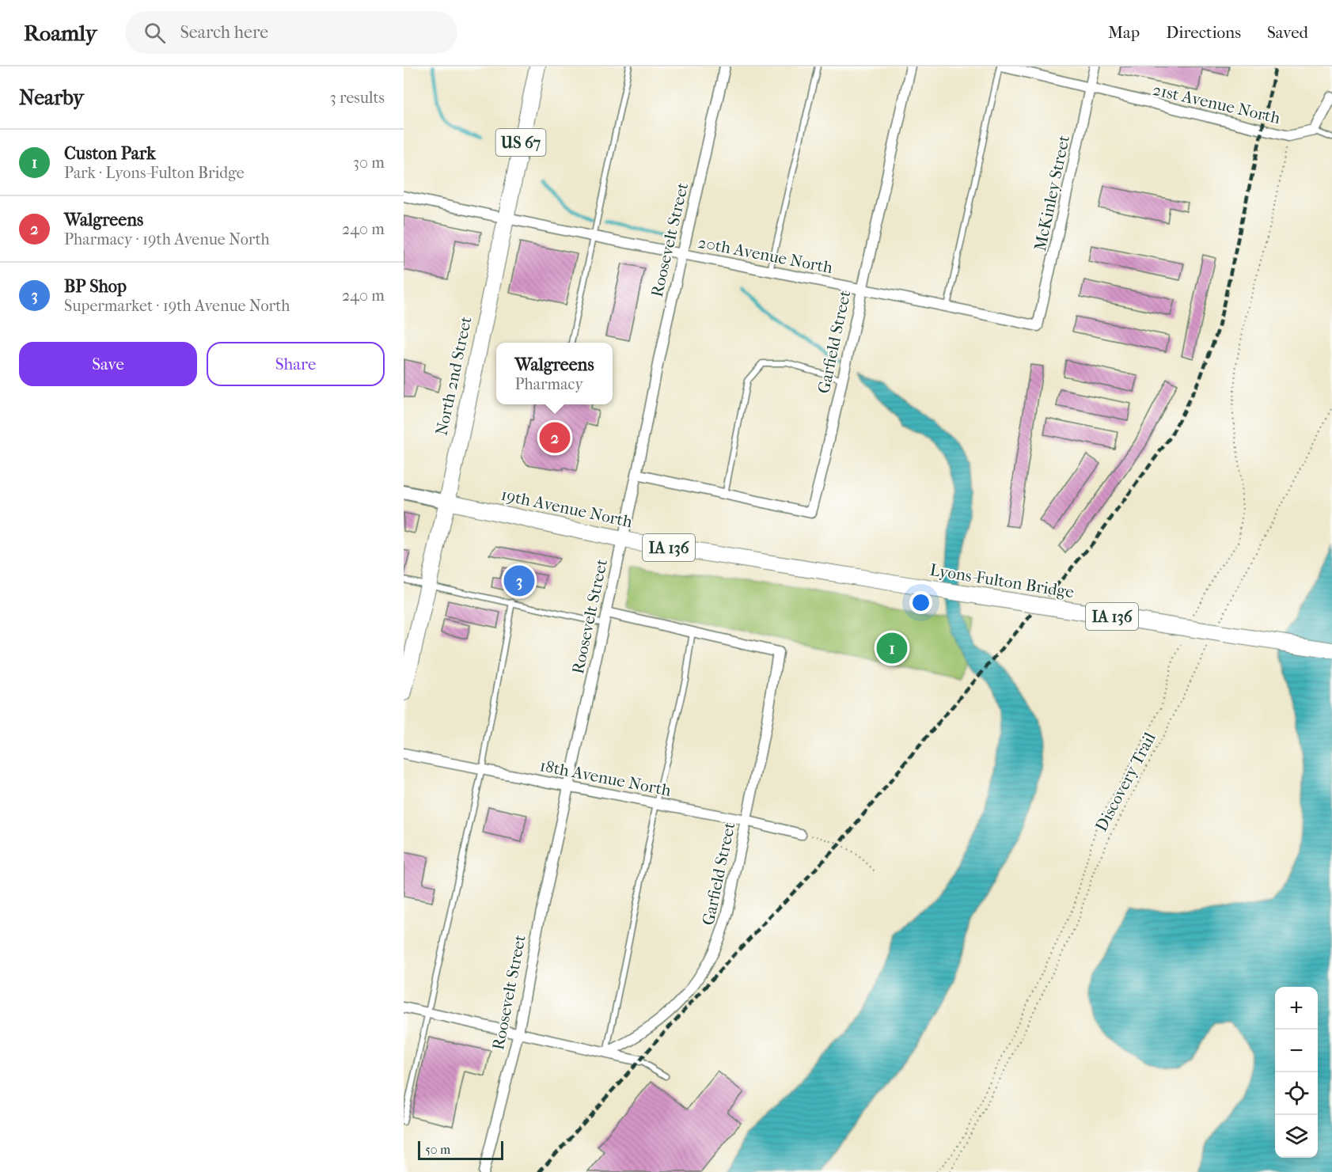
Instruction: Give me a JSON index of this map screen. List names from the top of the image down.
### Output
{
  "streets": {
    "main road": [
      "US 67",
      "North 2nd Street",
      "19th Avenue North",
      "IA 136",
      "Lyons-Fulton Bridge"
    ],
    "street": [
      "21st Avenue North",
      "McKinley Street",
      "Roosevelt Street",
      "20th Avenue North",
      "Garfield Street",
      "18th Avenue North"
    ],
    "path": ["Discovery Trail"]
  },
  "crossings": [
    ["21st Avenue North", "McKinley Street"],
    ["McKinley Street", "20th Avenue North"],
    ["Roosevelt Street", "20th Avenue North"],
    ["Roosevelt Street", "19th Avenue North"],
    ["Roosevelt Street", "18th Avenue North"],
    ["20th Avenue North", "Garfield Street"],
    ["20th Avenue North", "North 2nd Street"],
    ["Garfield Street", "18th Avenue North"],
    ["North 2nd Street", "19th Avenue North"],
    ["19th Avenue North", "Lyons-Fulton Bridge"]
  ],
  "scale_bar": "50 m",
  "page": {
    "header": "Roamly",
    "search": "Search here",
    "nav": ["Map", "Directions", "Saved"],
    "heading": ["Nearby", "3 results"],
    "list": [
      {
        "mark": "1",
        "name": "Custon Park",
        "note": "Park · Lyons-Fulton Bridge",
        "value": "30 m"
      },
      {
        "mark": "2",
        "name": "Walgreens",
        "note": "Pharmacy · 19th Avenue North",
        "value": "240 m"
      },
      {
        "mark": "3",
        "name": "BP Shop",
        "note": "Supermarket · 19th Avenue North",
        "value": "240 m"
      }
    ],
    "buttons": ["Save", "Share"],
    "popup": ["Walgreens", "Pharmacy"],
    "pins": ["2", "3", "1"],
    "map_buttons": ["+", "−"],
    "scale": "50 m"
  }
}
